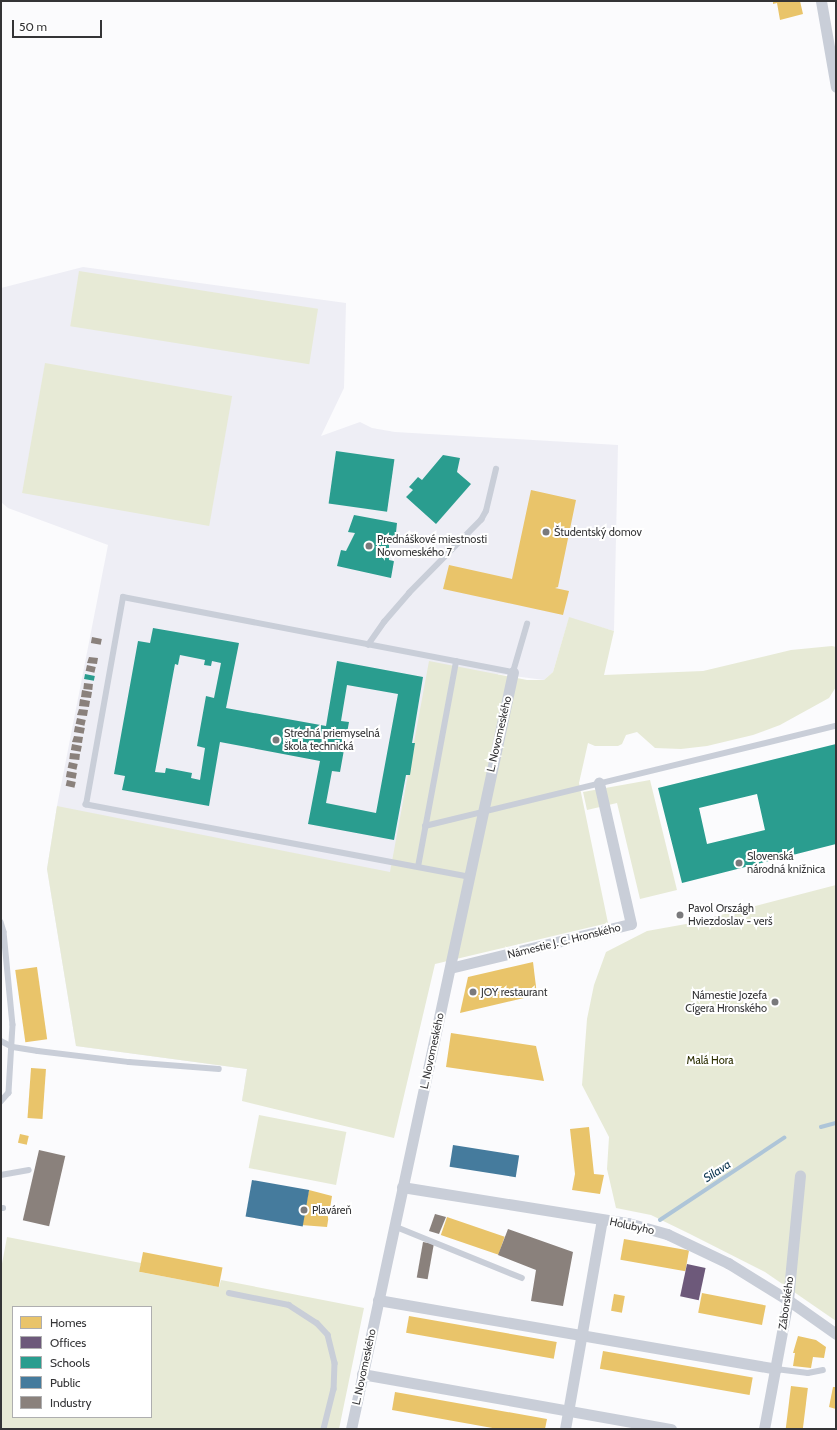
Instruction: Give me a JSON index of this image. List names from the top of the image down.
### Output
{
  "streets": {
    "street": [
      "L. Novomeského",
      "Námestie J. C. Hronského",
      "Holubyho",
      "Záborského"
    ]
  },
  "crossings": [
    ["L. Novomeského", "Námestie J. C. Hronského"],
    ["L. Novomeského", "Holubyho"],
    ["Holubyho", "Záborského"]
  ],
  "water": ["Silava"],
  "parks": ["Malá Hora"],
  "places": [
    "Študentský domov",
    "Prednáškové miestnosti Novomeského 7",
    "Stredná priemyselná škola technická",
    "Slovenská národná knižnica",
    "Pavol Országh Hviezdoslav - verš",
    "JOY restaurant",
    "Námestie Jozefa Cígera Hronského",
    "Plaváreň"
  ],
  "legend": [
    "Homes",
    "Offices",
    "Schools",
    "Public",
    "Industry"
  ],
  "scale_bar": "50 m"
}
